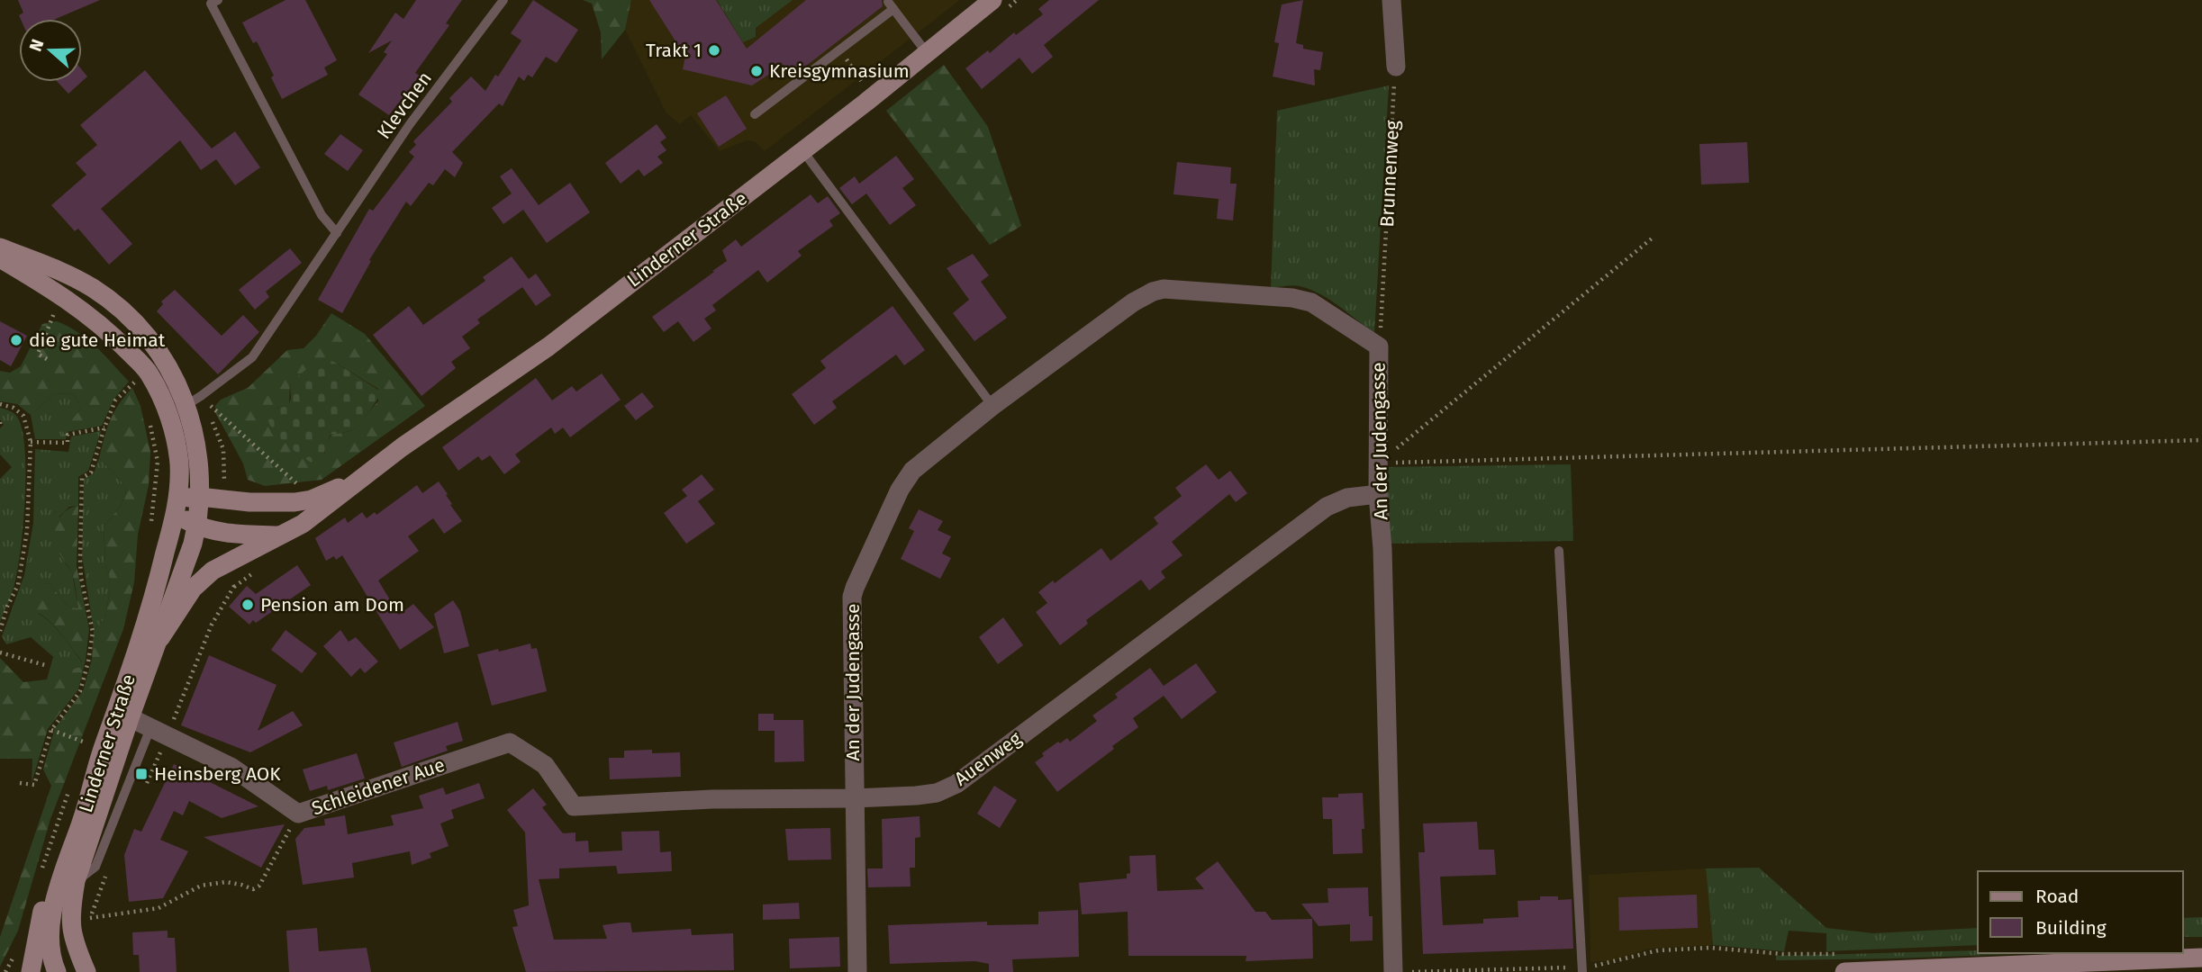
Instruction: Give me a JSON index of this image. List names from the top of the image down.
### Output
{
  "streets": {
    "main road": ["Linderner Straße"],
    "street": ["An der Judengasse", "Auenweg", "Schleidener Aue"],
    "lane": ["Klevchen"],
    "path": ["Brunnenweg"]
  },
  "crossings": [
    ["Brunnenweg", "An der Judengasse"],
    ["Linderner Straße", "Schleidener Aue"],
    ["An der Judengasse", "Auenweg"],
    ["Auenweg", "Schleidener Aue"]
  ],
  "places": {
    "other": [
      "Trakt 1",
      "Kreisgymnasium",
      "die gute Heimat",
      "Pension am Dom"
    ],
    "transit": ["Heinsberg AOK"]
  },
  "legend": ["Road", "Building"],
  "north": "left"
}
